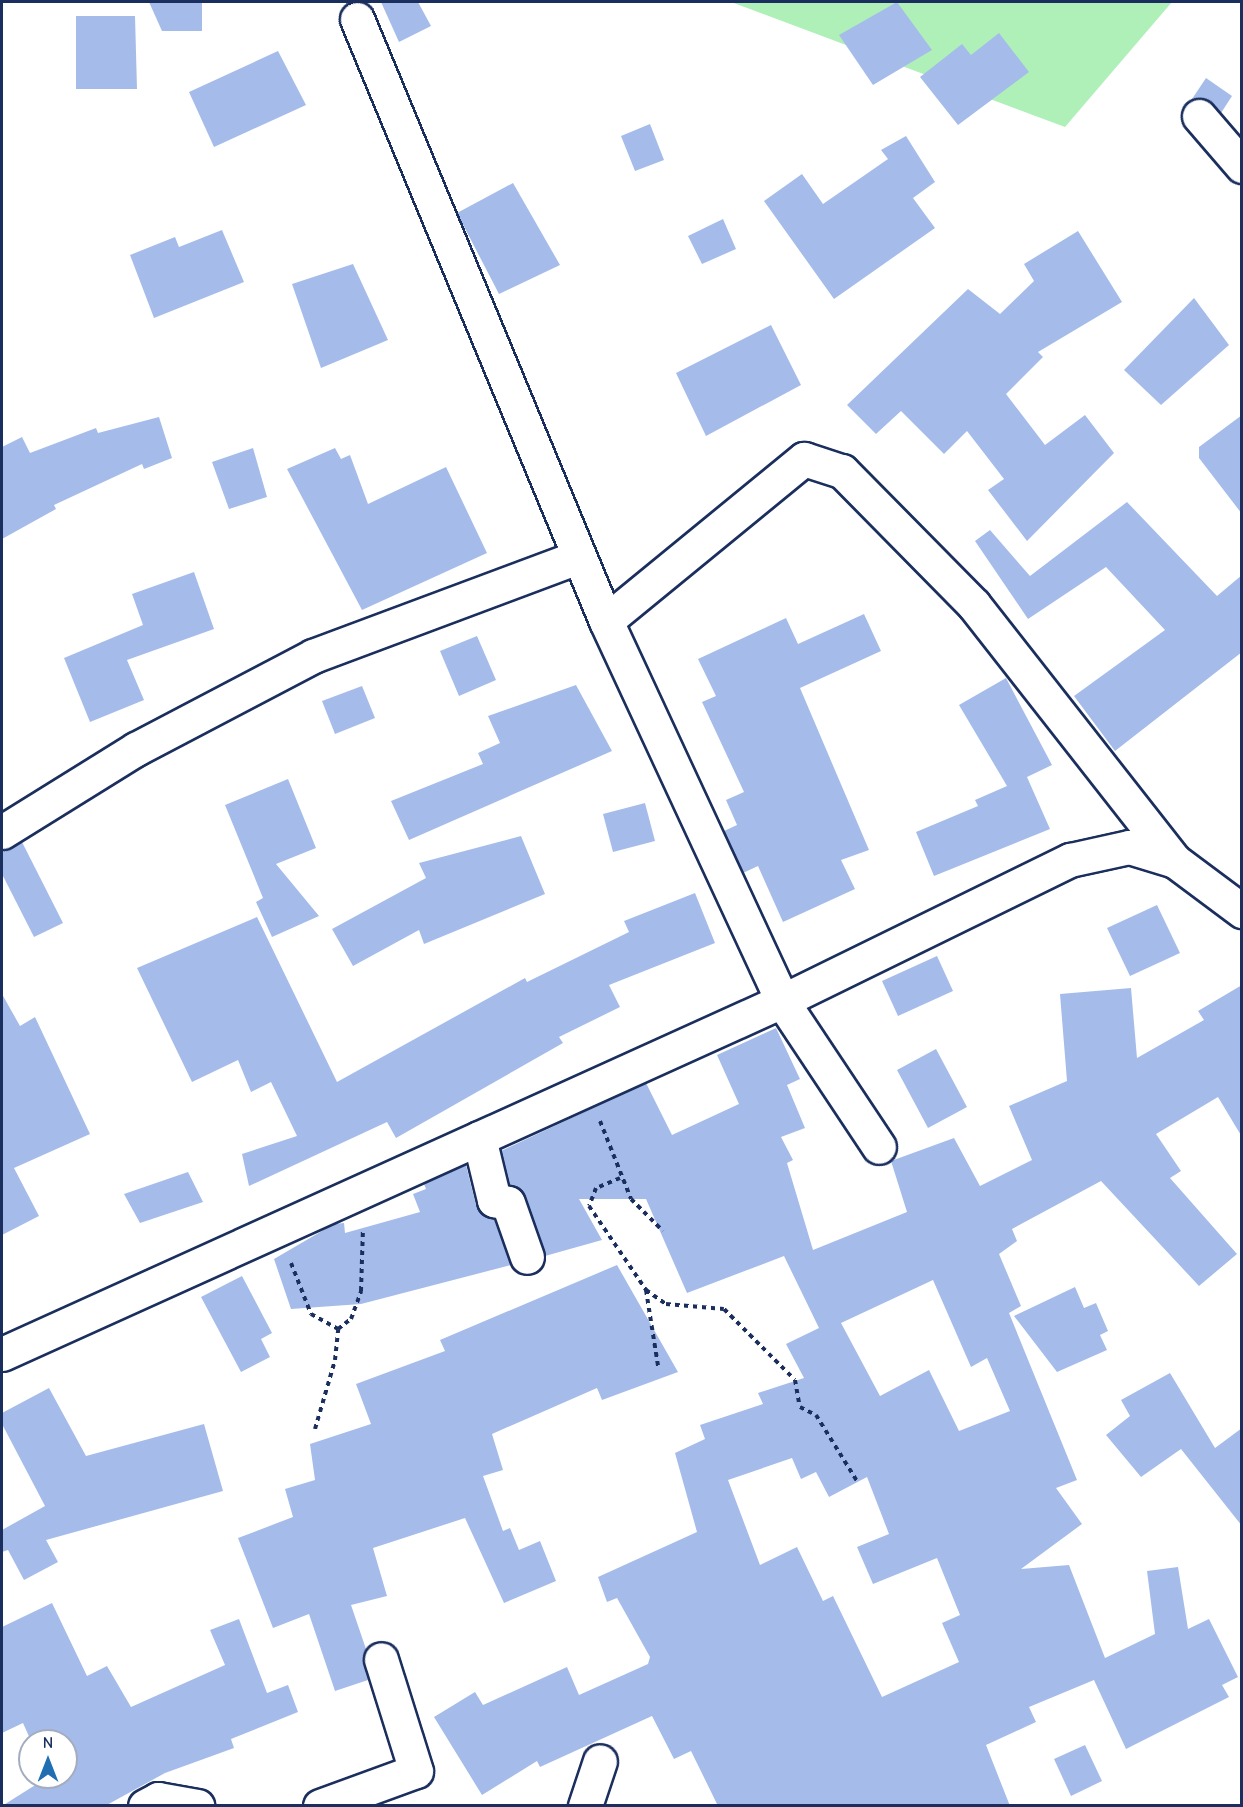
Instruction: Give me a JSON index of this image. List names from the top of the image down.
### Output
{
  "north": "top"
}
